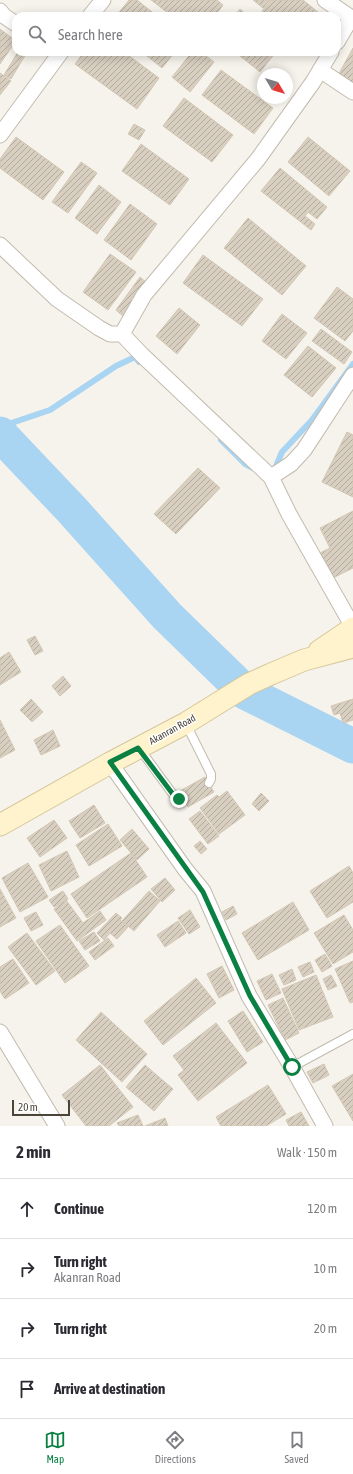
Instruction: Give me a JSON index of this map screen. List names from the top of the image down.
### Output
{
  "streets": {
    "main road": ["Akanran Road"]
  },
  "scale_bar": "20 m",
  "north": "bottom right",
  "page": {
    "search": "Search here",
    "scale": "20 m",
    "heading": ["2 min", "Walk · 150 m"],
    "list": [
      ["Continue", "120 m"],
      ["Turn right", "Akanran Road", "10 m"],
      ["Turn right", "20 m"],
      "Arrive at destination"
    ],
    "nav": ["Map", "Directions", "Saved"]
  }
}
